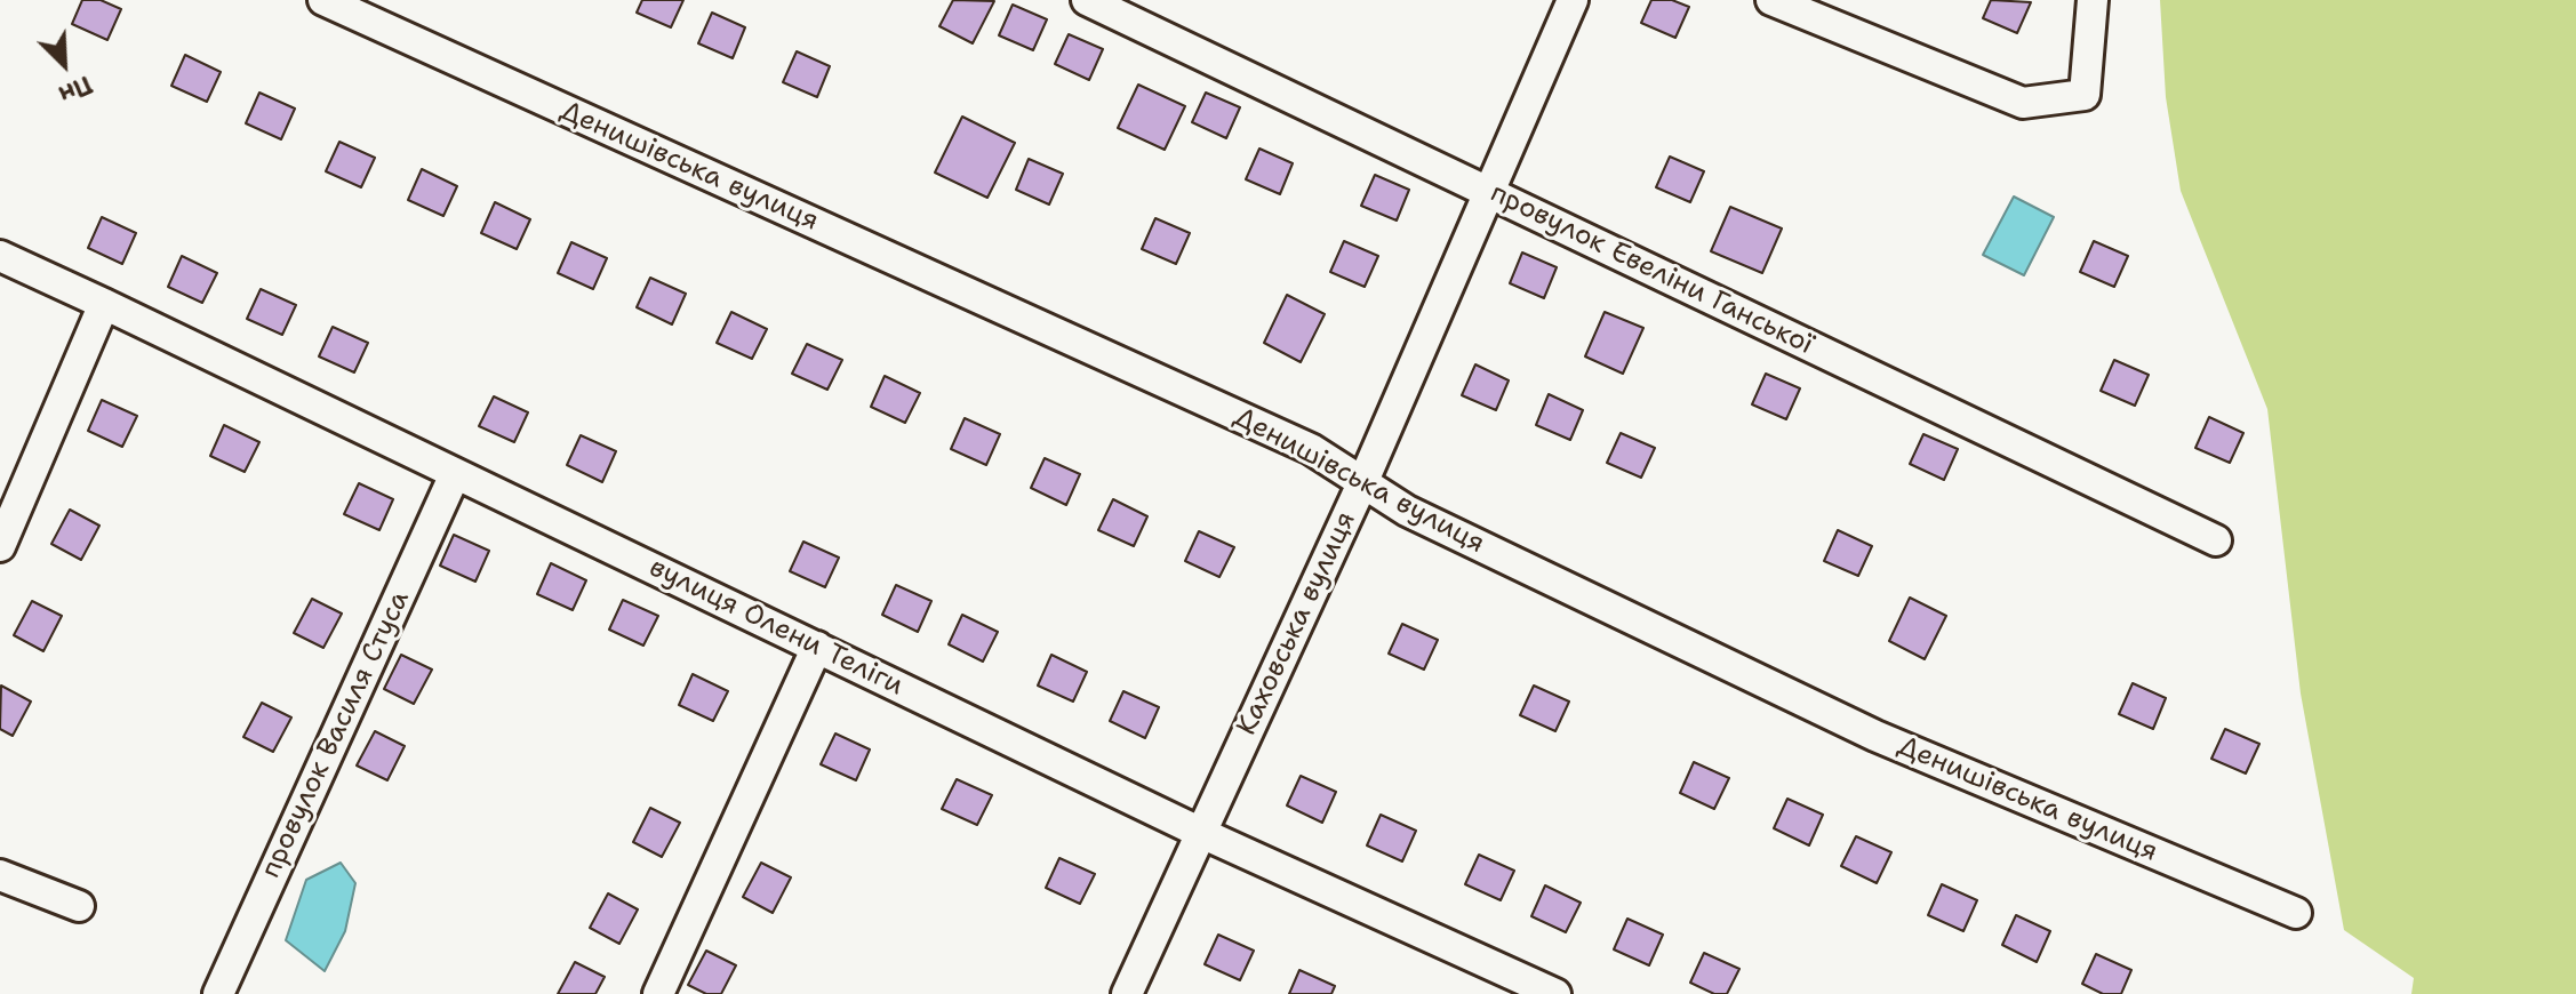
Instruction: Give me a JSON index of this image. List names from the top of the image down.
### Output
{
  "streets": {
    "street": [
      "Денишівська вулиця",
      "провулок Евеліни Ганської",
      "Каховська вулиця",
      "вулиця Олени Теліги",
      "провулок Василя Стуса"
    ]
  },
  "crossings": [
    ["Денишівська вулиця", "Каховська вулиця"],
    ["провулок Евеліни Ганської", "Каховська вулиця"],
    ["Каховська вулиця", "вулиця Олени Теліги"],
    ["вулиця Олени Теліги", "провулок Василя Стуса"]
  ],
  "north": "bottom right"
}
